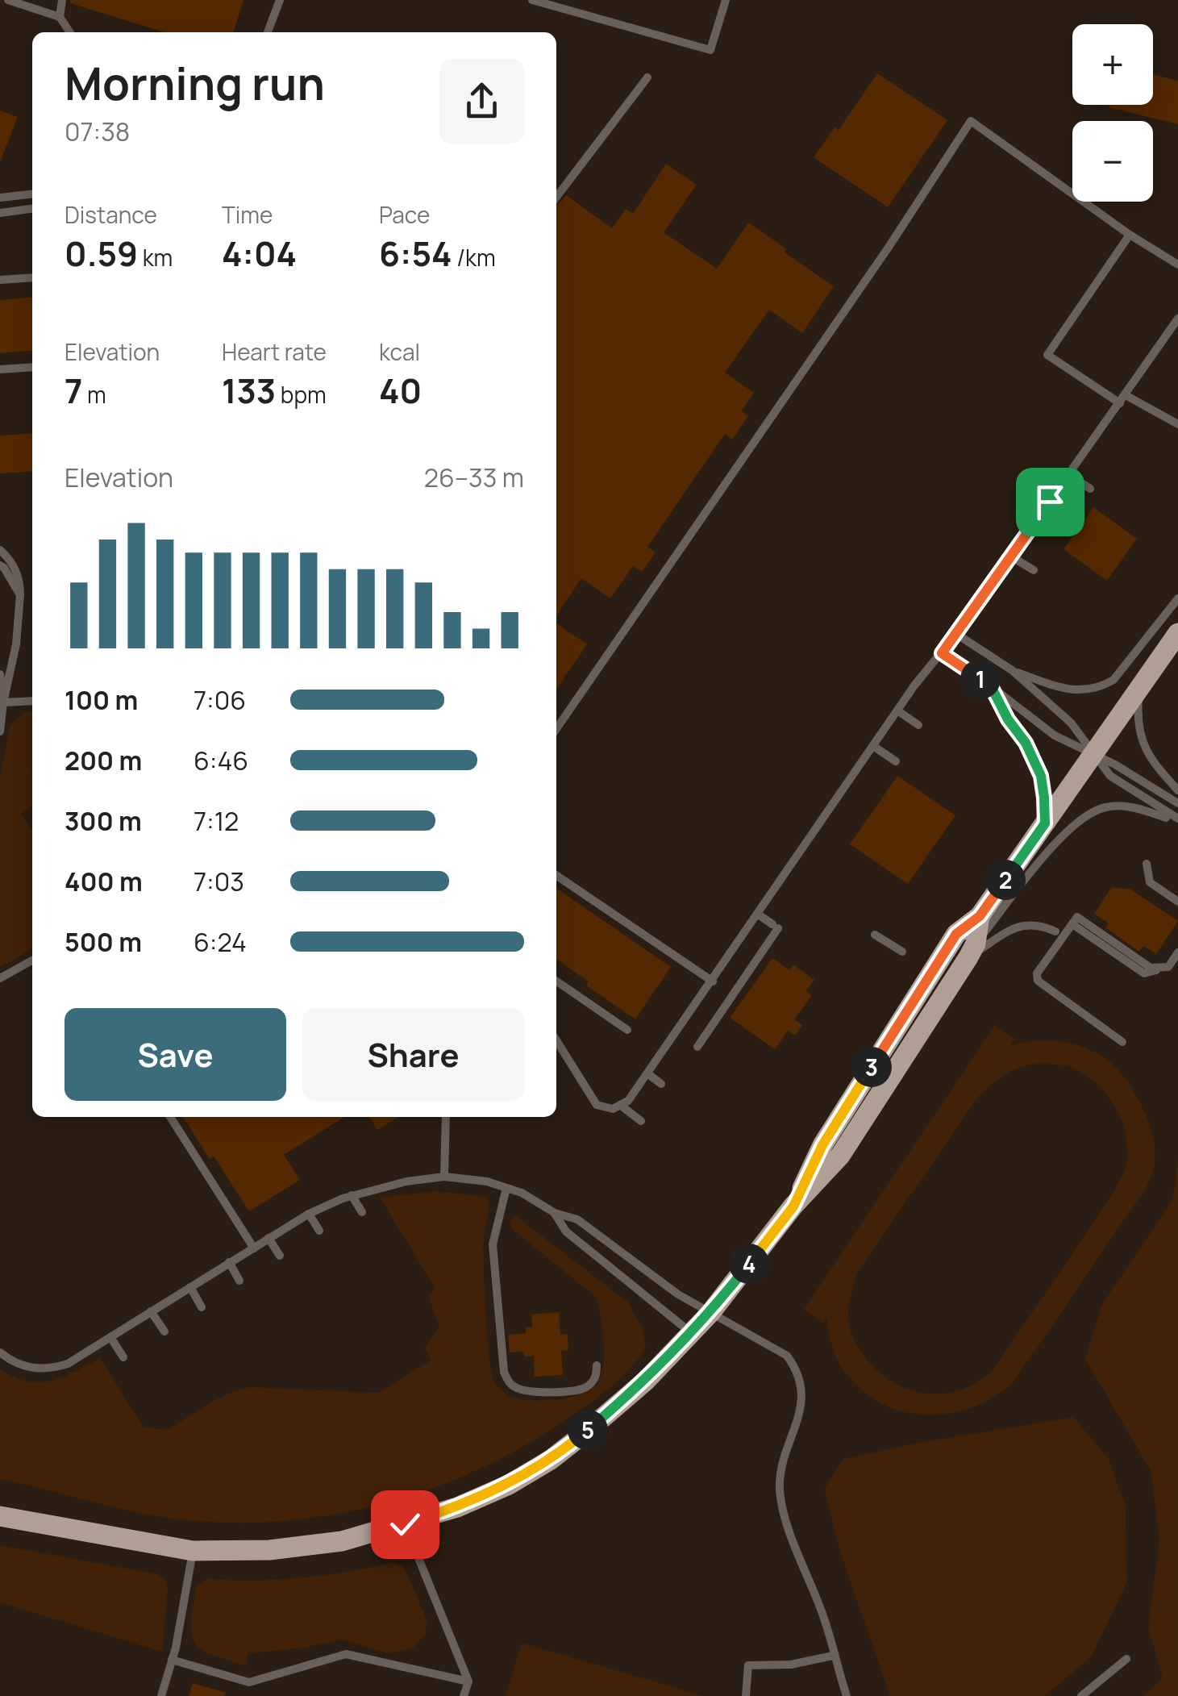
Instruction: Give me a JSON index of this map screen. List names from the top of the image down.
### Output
{
  "page": {
    "map_buttons": ["+", "−"],
    "heading": ["Morning run", "07:38"],
    "stats": [
      ["Distance", "0.59 km"],
      ["Time", "4:04"],
      ["Pace", "6:54 /km"],
      ["Elevation", "7 m"],
      ["Heart rate", "133 bpm"],
      ["kcal", "40"]
    ],
    "chart": ["Elevation", "26–33 m"],
    "pins": [
      "1",
      "2",
      "3",
      "4",
      "5"
    ],
    "list": [
      {
        "name": "100 m",
        "note": "7:06"
      },
      {
        "name": "200 m",
        "note": "6:46"
      },
      {
        "name": "300 m",
        "note": "7:12"
      },
      {
        "name": "400 m",
        "note": "7:03"
      },
      {
        "name": "500 m",
        "note": "6:24"
      }
    ],
    "buttons": ["Save", "Share"]
  }
}
